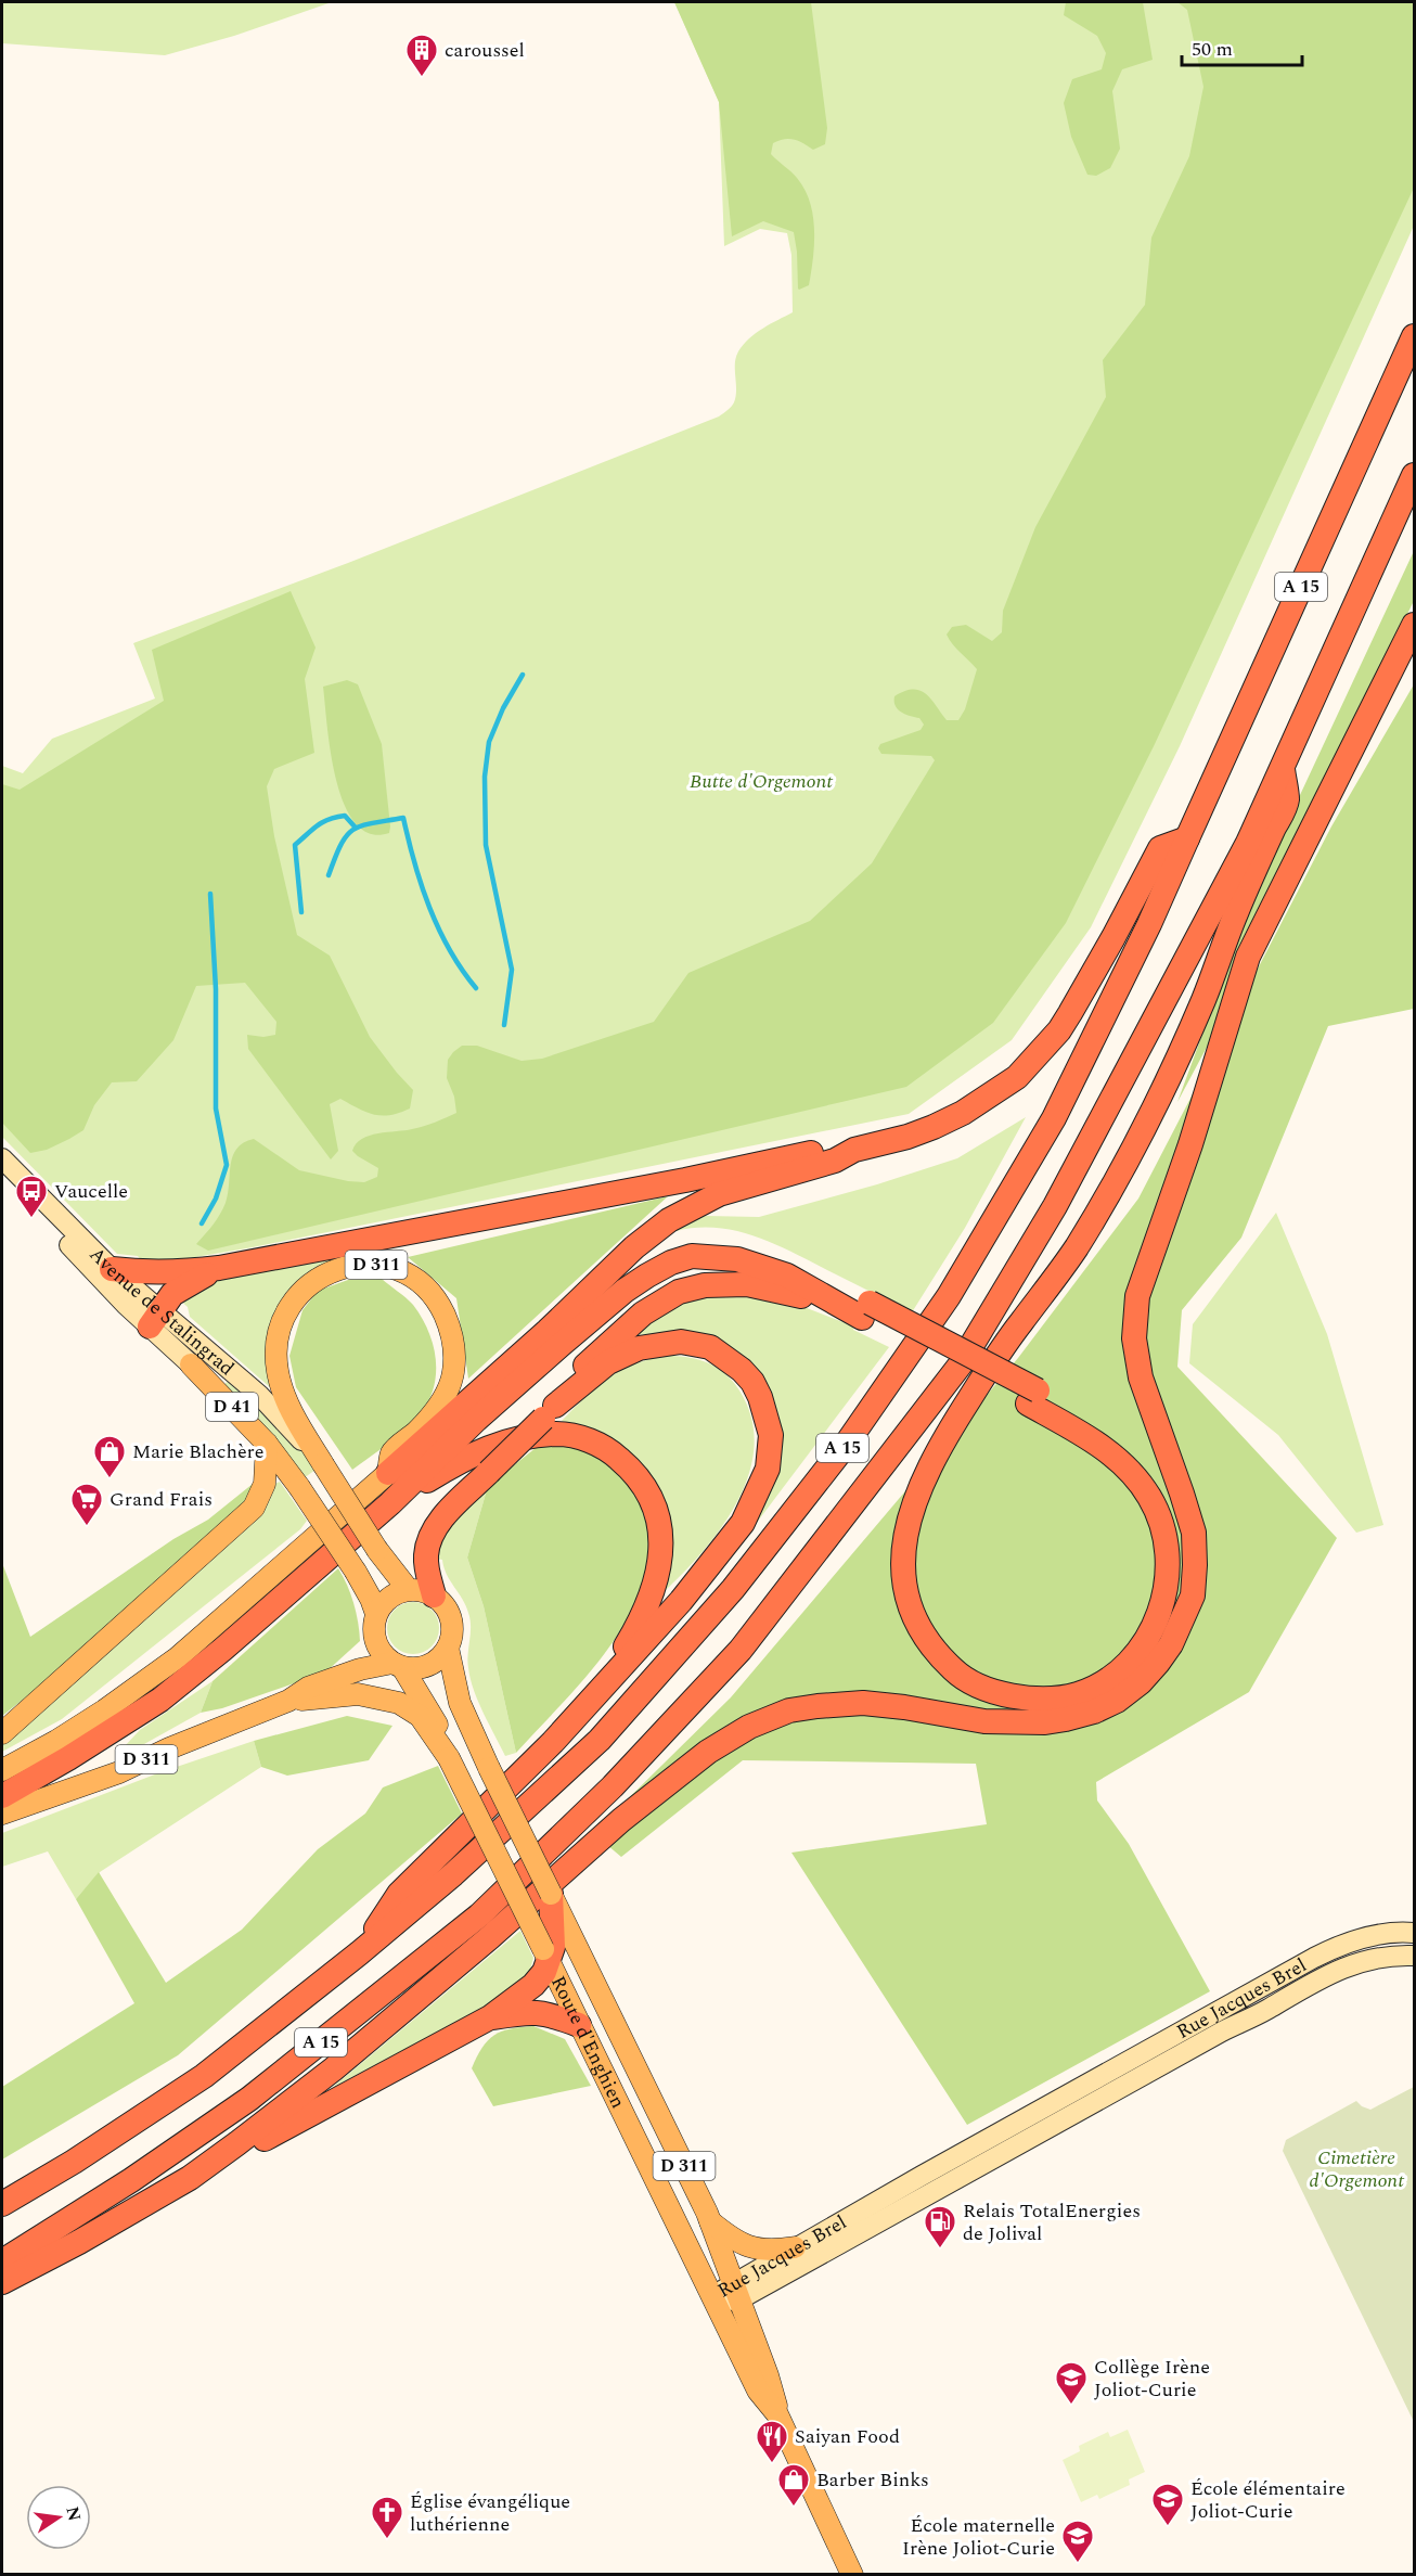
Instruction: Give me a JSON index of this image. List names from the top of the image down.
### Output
{
  "streets": {
    "highway": ["A 15"],
    "main road": [
      "D 311",
      "Avenue de Stalingrad",
      "D 41",
      "Rue Jacques Brel",
      "Route d'Enghien"
    ]
  },
  "crossings": [
    ["D 311", "Avenue de Stalingrad"],
    ["D 311", "Route d'Enghien"],
    ["Avenue de Stalingrad", "Route d'Enghien"],
    ["Rue Jacques Brel", "Route d'Enghien"]
  ],
  "parks": ["Butte d'Orgemont", "Cimetière d'Orgemont"],
  "places": {
    "building": ["caroussel"],
    "bus stop": ["Vaucelle"],
    "shop": ["Marie Blachère", "Barber Binks"],
    "supermarket": ["Grand Frais"],
    "fuel station": ["Relais TotalEnergies de Jolival"],
    "school or university": ["Collège Irène Joliot-Curie", "École élémentaire Joliot-Curie", "École maternelle Irène Joliot-Curie"],
    "restaurant": ["Saiyan Food"],
    "church": ["Église évangélique luthérienne"]
  },
  "scale_bar": "50 m",
  "north": "right"
}
